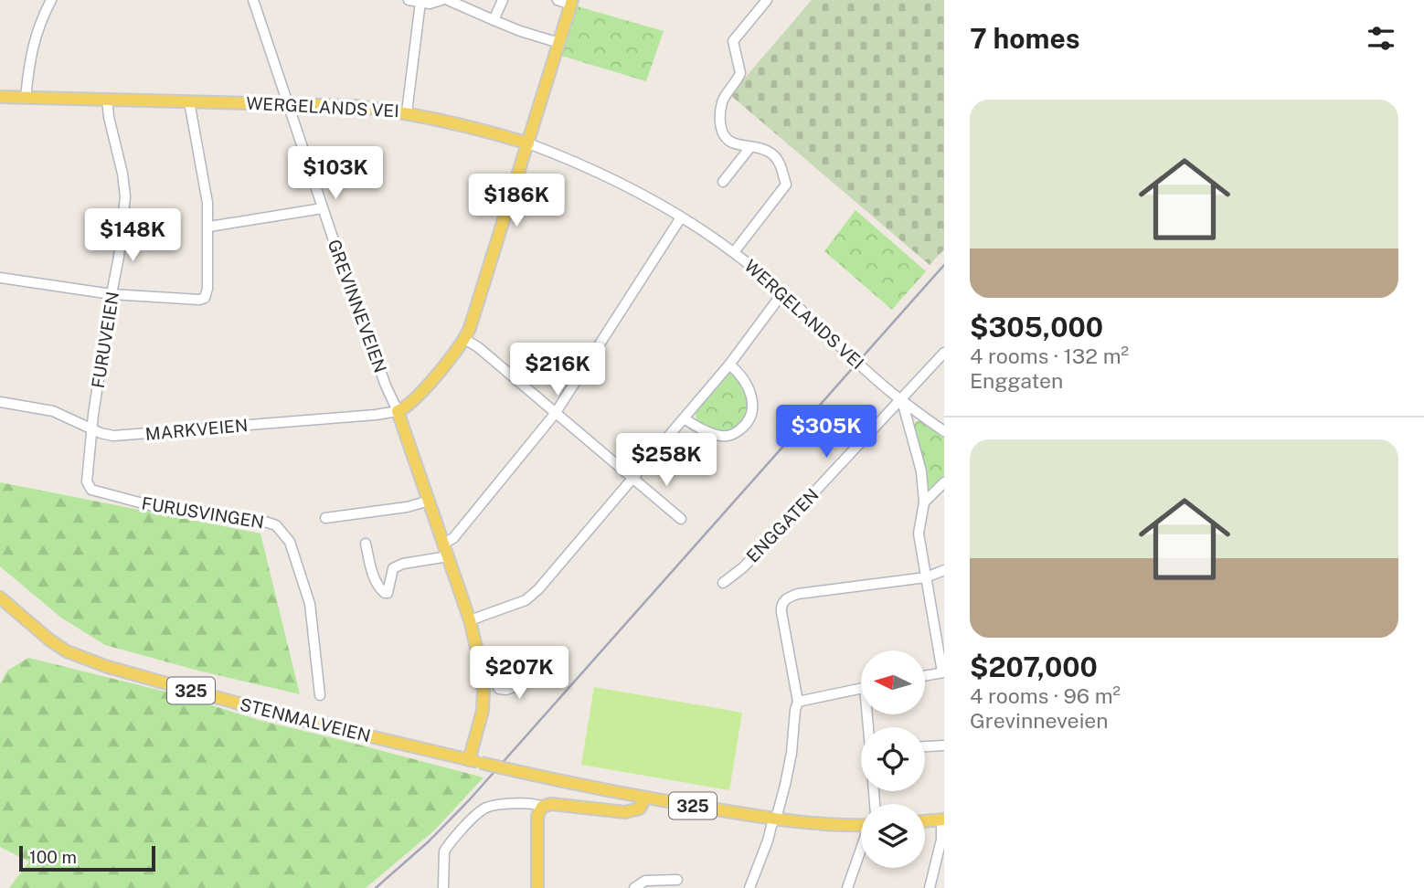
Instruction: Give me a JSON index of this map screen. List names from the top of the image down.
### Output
{
  "streets": {
    "main road": [
      "WERGELANDS VEI",
      "GREVINNEVEIEN",
      "325",
      "STENMALVEIEN"
    ],
    "street": [
      "FURUVEIEN",
      "MARKVEIEN",
      "FURUSVINGEN",
      "ENGGATEN"
    ]
  },
  "crossings": [
    ["WERGELANDS VEI", "GREVINNEVEIEN"],
    ["WERGELANDS VEI", "FURUVEIEN"],
    ["WERGELANDS VEI", "ENGGATEN"],
    ["GREVINNEVEIEN", "MARKVEIEN"],
    ["GREVINNEVEIEN", "STENMALVEIEN"],
    ["FURUVEIEN", "MARKVEIEN"],
    ["FURUVEIEN", "FURUSVINGEN"],
    ["MARKVEIEN", "FURUSVINGEN"],
    ["325", "STENMALVEIEN"]
  ],
  "scale_bar": "100 m",
  "north": "left",
  "page": {
    "heading": "7 homes",
    "list": [
      {
        "name": "$305,000",
        "note": "4 rooms · 132 m² · Enggaten"
      },
      {
        "name": "$207,000",
        "note": "4 rooms · 96 m² · Grevinneveien"
      }
    ],
    "price": [
      "$103K",
      "$186K",
      "$148K",
      "$216K",
      "$305K",
      "$258K",
      "$207K"
    ],
    "scale": "100 m"
  }
}
